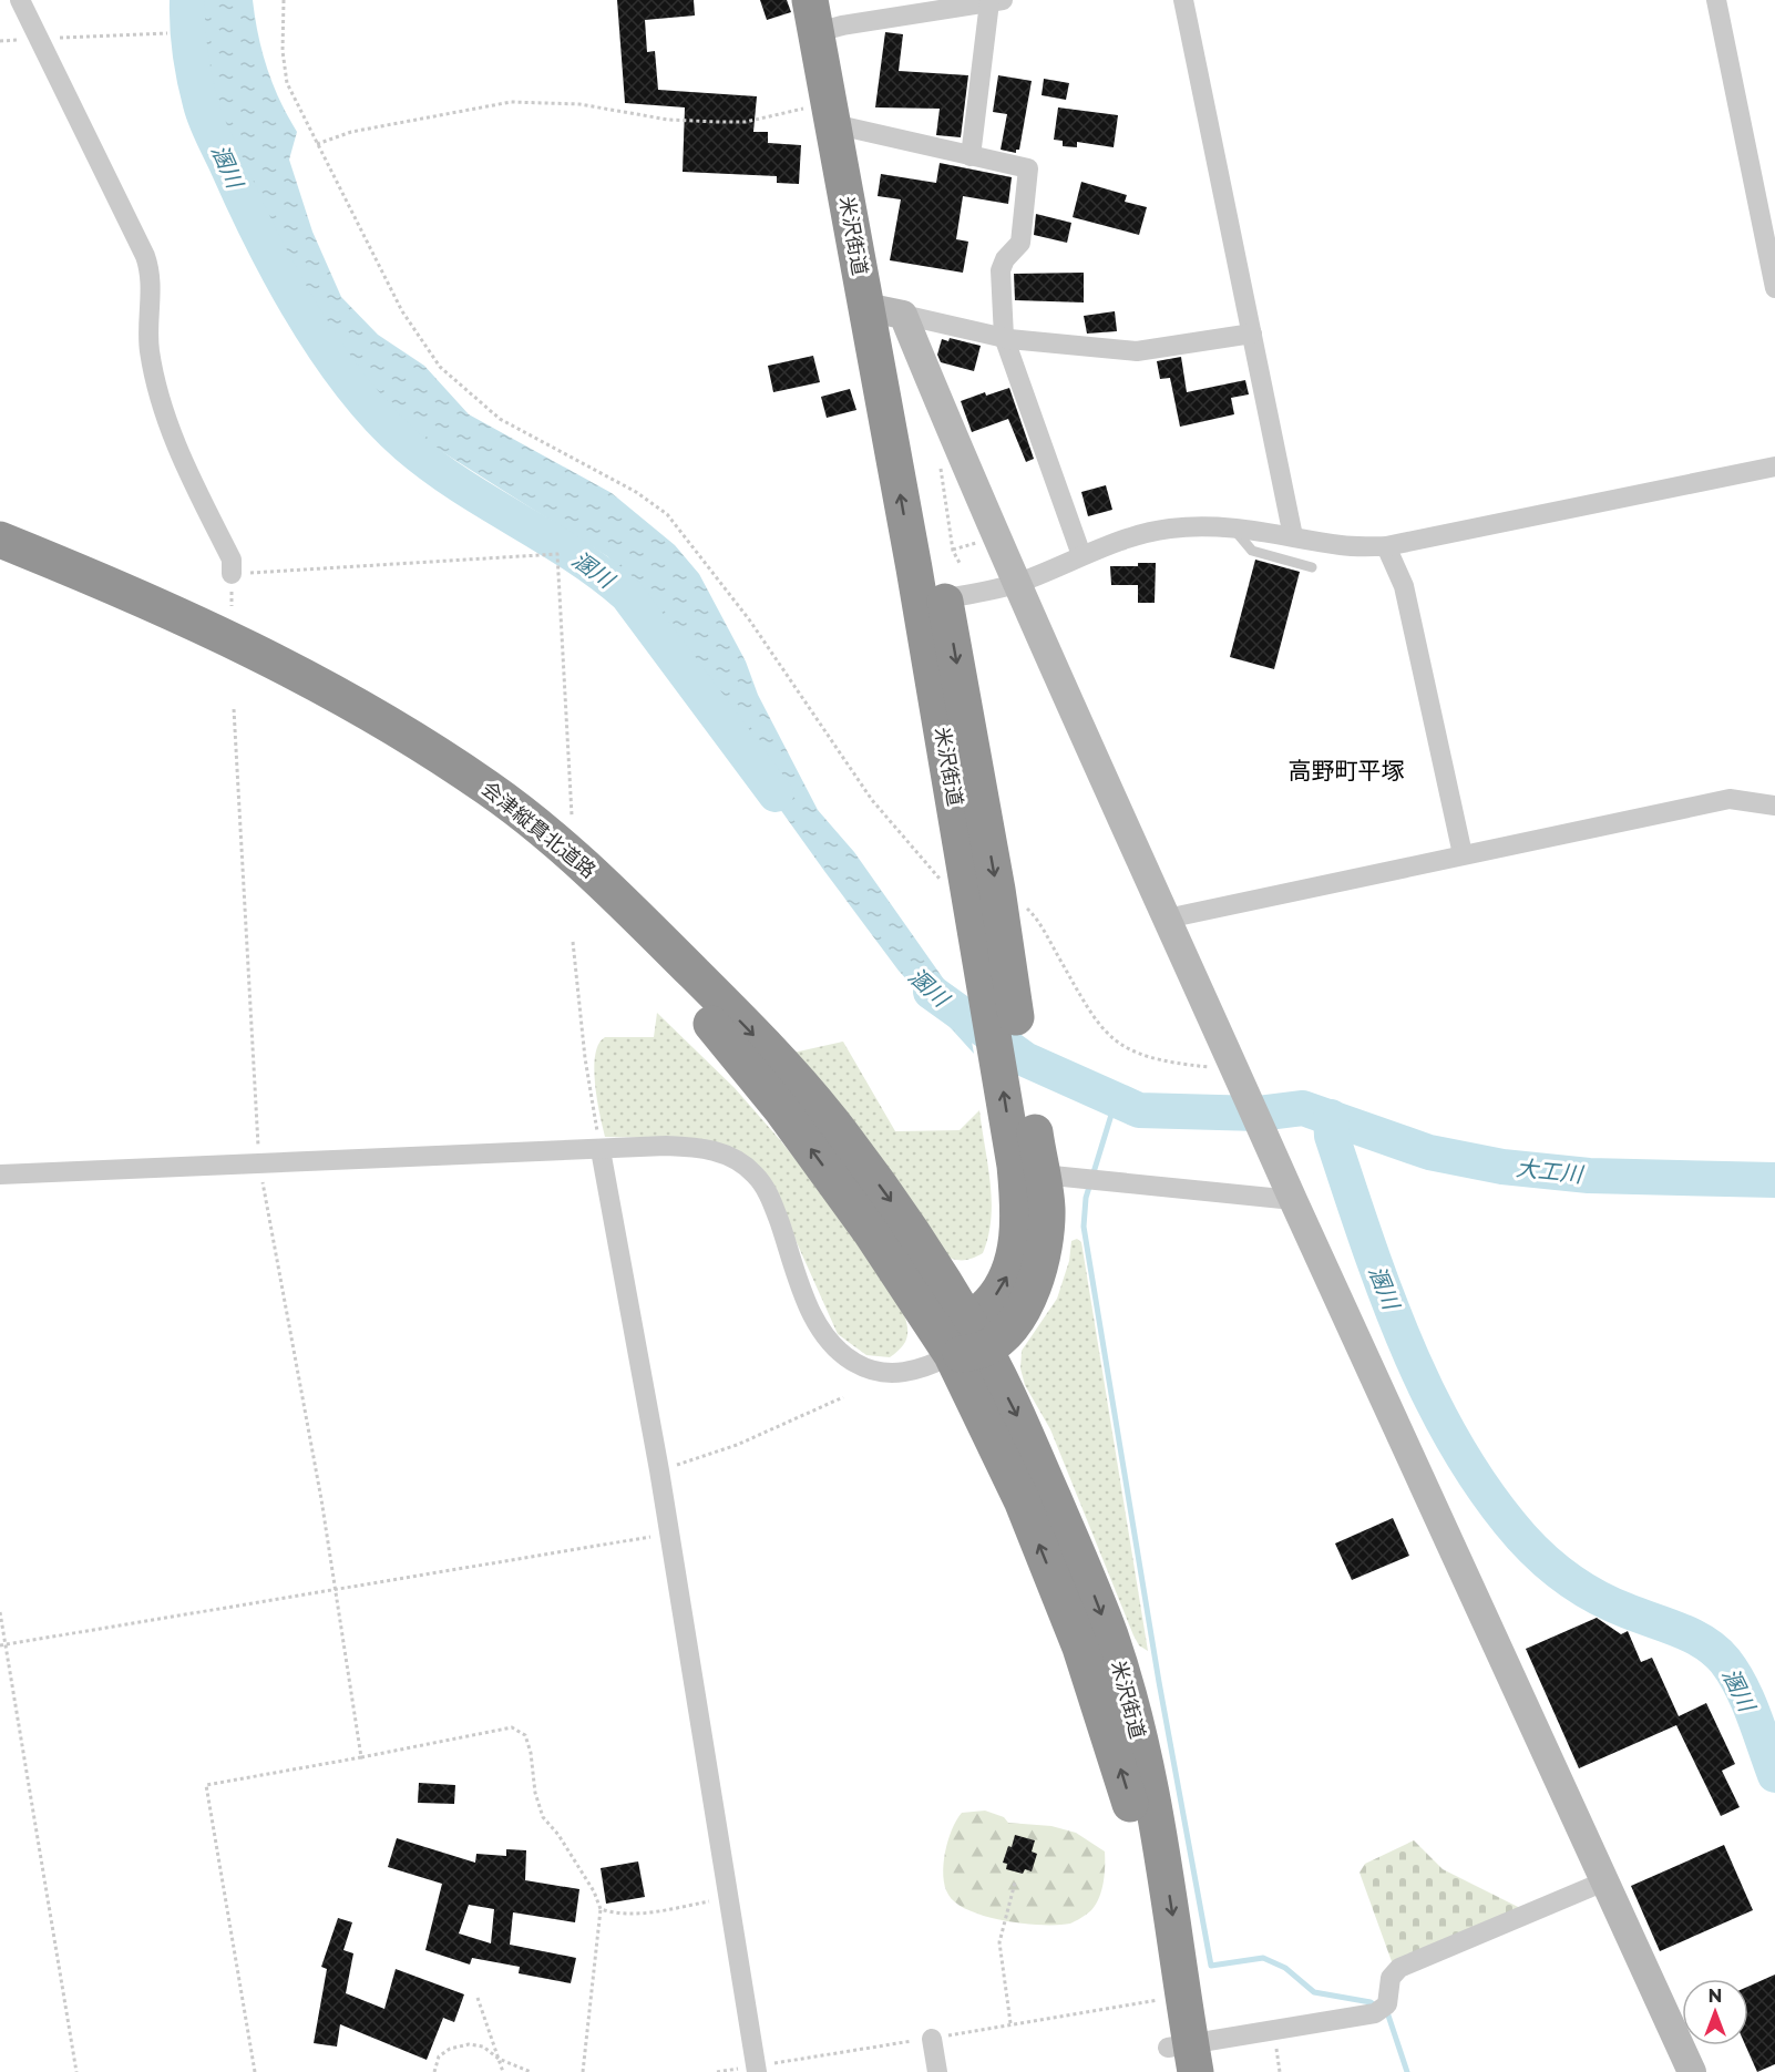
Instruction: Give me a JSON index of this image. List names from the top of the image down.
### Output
{
  "streets": {
    "highway": ["米沢街道", "会津縦貫北道路"]
  },
  "districts": ["高野町平塚"],
  "water": ["溷川", "大工川"],
  "north": "top"
}
